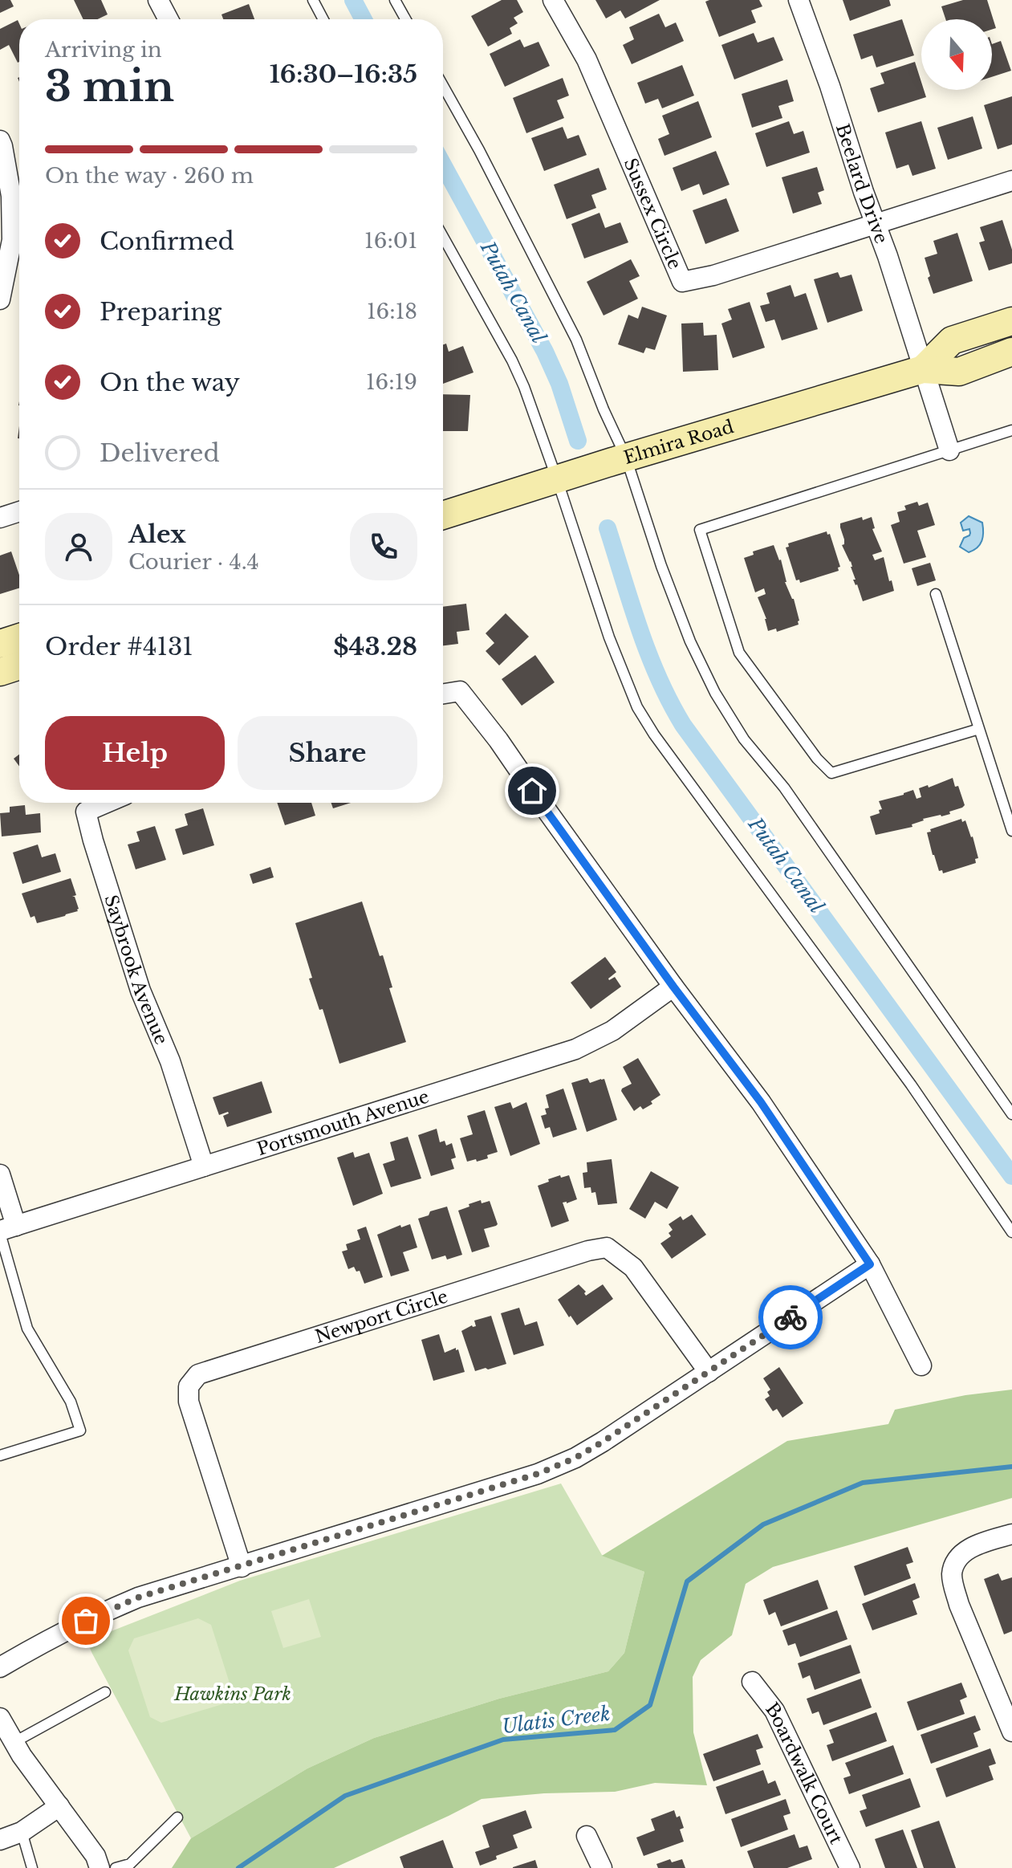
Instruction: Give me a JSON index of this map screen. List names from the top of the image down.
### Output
{
  "streets": {
    "main road": ["Elmira Road"],
    "street": [
      "Beelard Drive",
      "Sussex Circle",
      "Saybrook Avenue",
      "Portsmouth Avenue",
      "Newport Circle",
      "Boardwalk Court"
    ]
  },
  "crossings": [
    ["Beelard Drive", "Sussex Circle"],
    ["Beelard Drive", "Elmira Road"],
    ["Saybrook Avenue", "Portsmouth Avenue"]
  ],
  "water": ["Putah Canal", "Ulatis Creek"],
  "parks": ["Hawkins Park"],
  "north": "bottom",
  "page": {
    "heading": ["3 min", "Arriving in", "16:30–16:35"],
    "panel": [
      "Alex",
      "Courier · 4.4",
      "Order #4131",
      "$43.28"
    ],
    "bar": "On the way · 260 m",
    "list": [
      ["Confirmed", "16:01"],
      ["Preparing", "16:18"],
      ["On the way", "16:19"],
      "Delivered"
    ],
    "buttons": ["Help", "Share"]
  }
}
